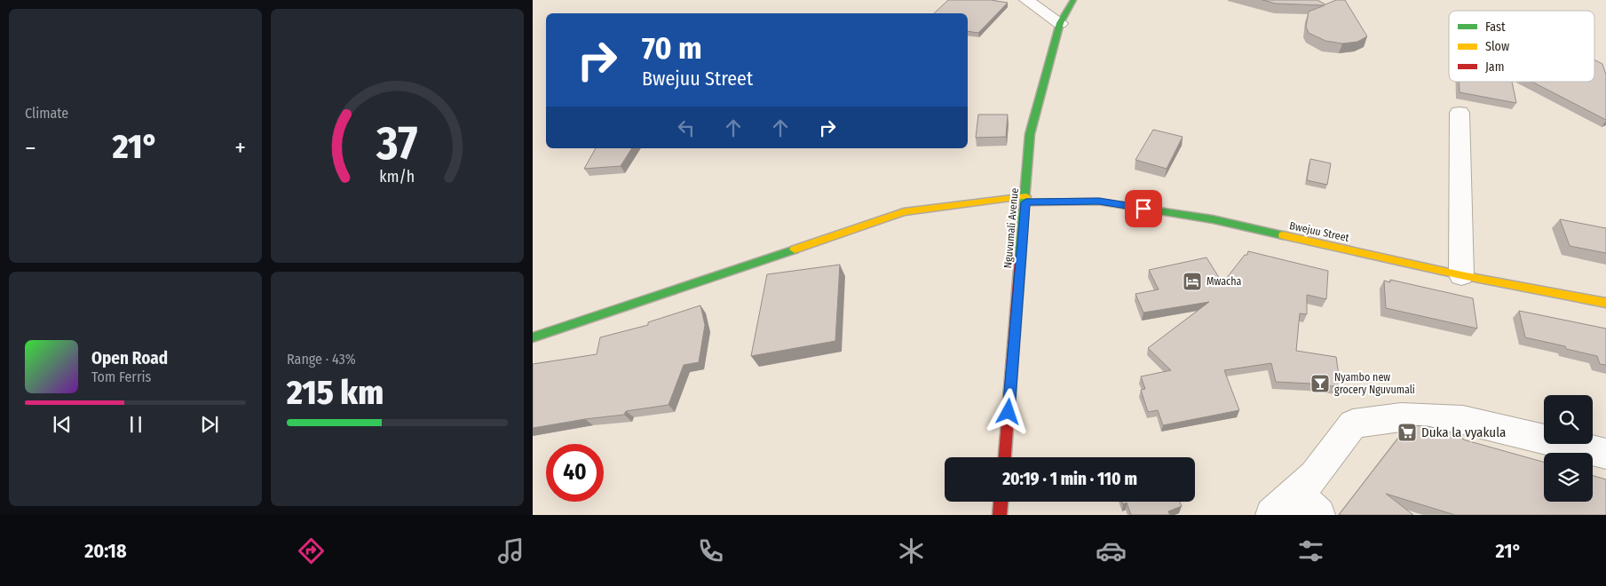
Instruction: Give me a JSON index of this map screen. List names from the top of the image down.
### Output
{
  "streets": {
    "street": ["Nguvumali Avenue", "Bwejuu Street"]
  },
  "crossings": [
    ["Nguvumali Avenue", "Bwejuu Street"]
  ],
  "places": {
    "hotel": ["Mwacha"],
    "bar": ["Nyambo new grocery Nguvumali"],
    "supermarket": ["Duka la vyakula"]
  },
  "legend": ["Fast", "Slow", "Jam"],
  "page": {
    "tile": [
      "Climate",
      ["Range · 43%", "215 km"]
    ],
    "turn": ["70 m", "Bwejuu Street"],
    "heat": ["−", "21°", "+"],
    "song": ["Open Road", "Tom Ferris"],
    "limit": "40",
    "trip": "20:19 · 1 min · 110 m",
    "tabs": ["20:18", "21°"],
    "gauge": ["37", "km/h"]
  }
}
